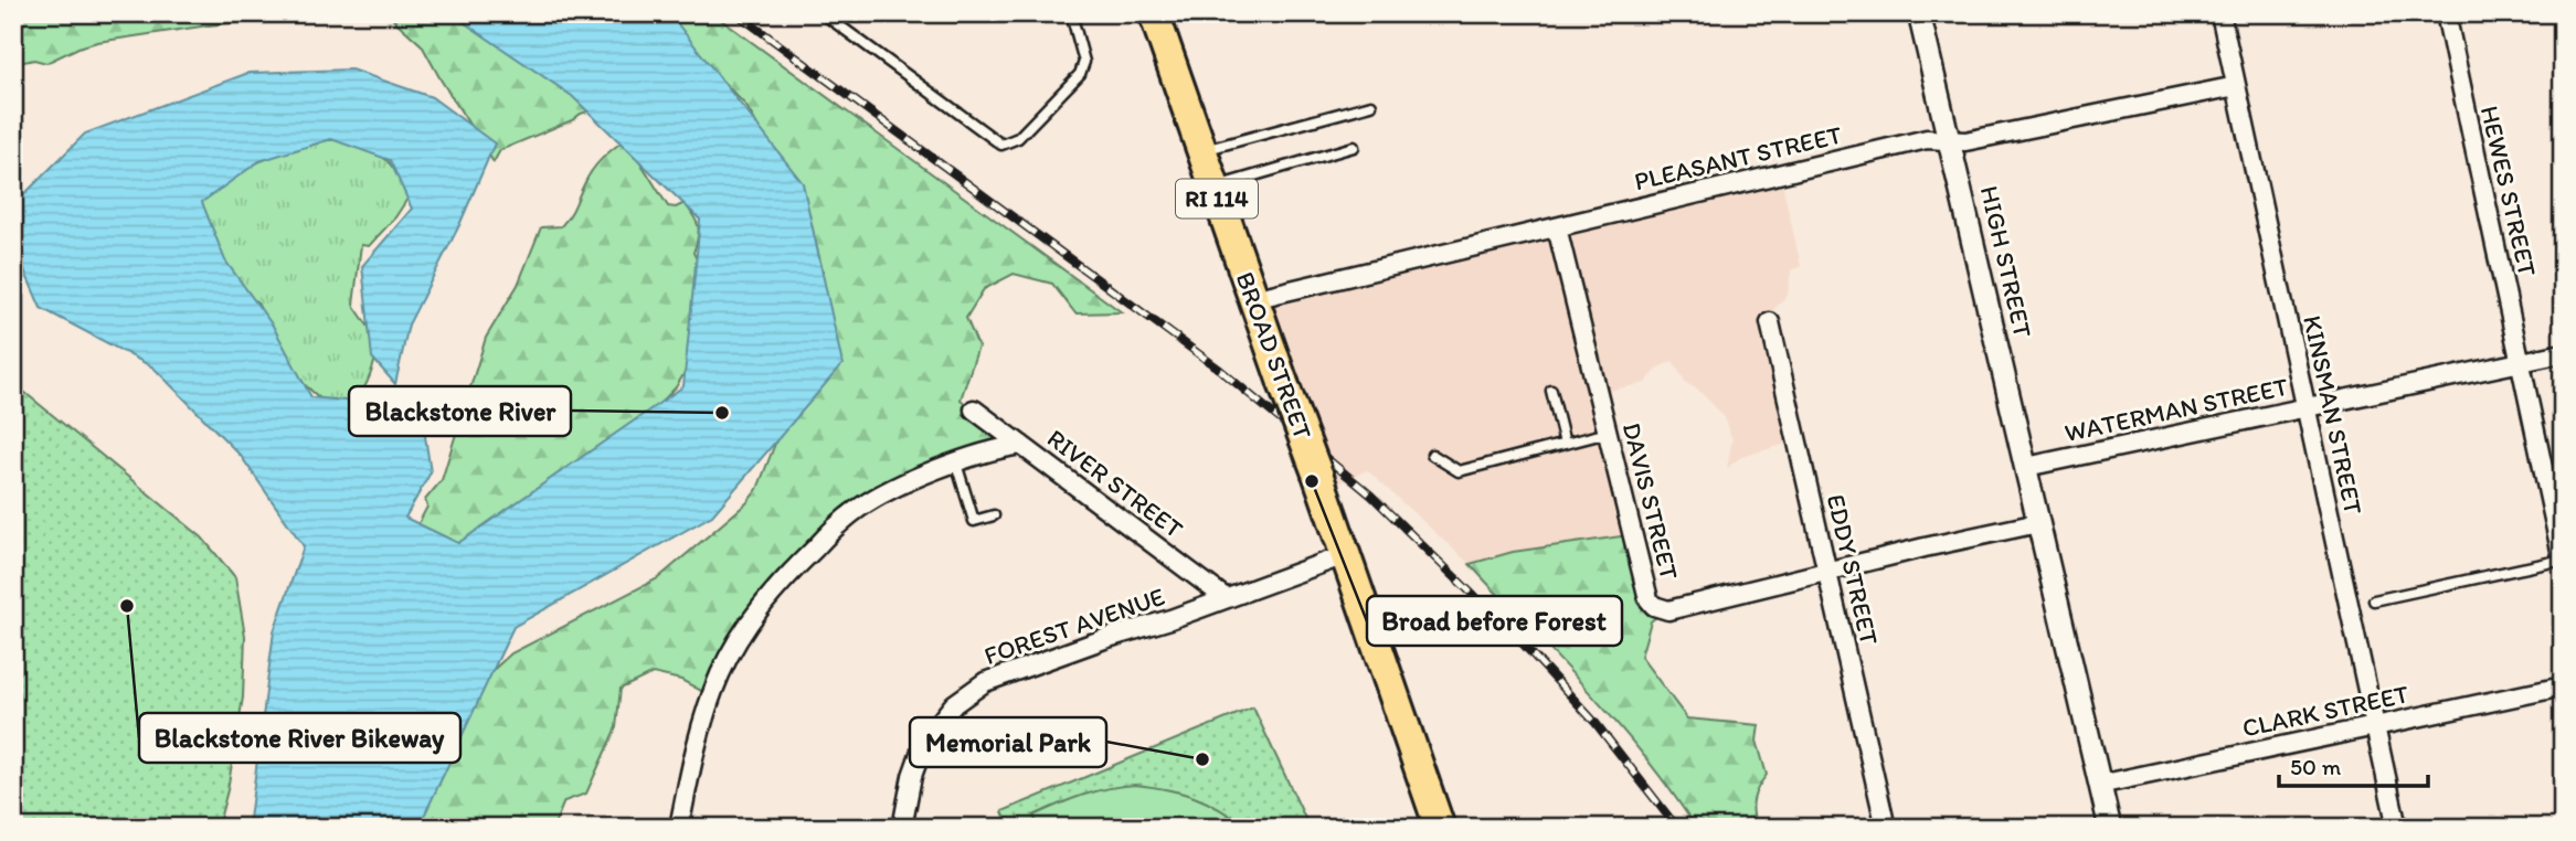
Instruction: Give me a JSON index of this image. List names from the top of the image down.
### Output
{
  "streets": {
    "main road": ["RI 114", "BROAD STREET"],
    "street": [
      "PLEASANT STREET",
      "HEWES STREET",
      "HIGH STREET",
      "WATERMAN STREET",
      "KINSMAN STREET",
      "RIVER STREET",
      "DAVIS STREET",
      "EDDY STREET",
      "FOREST AVENUE",
      "CLARK STREET"
    ]
  },
  "crossings": [
    ["PLEASANT STREET", "HIGH STREET"],
    ["PLEASANT STREET", "BROAD STREET"],
    ["PLEASANT STREET", "KINSMAN STREET"],
    ["PLEASANT STREET", "DAVIS STREET"],
    ["HEWES STREET", "WATERMAN STREET"],
    ["HIGH STREET", "WATERMAN STREET"],
    ["HIGH STREET", "DAVIS STREET"],
    ["HIGH STREET", "CLARK STREET"],
    ["BROAD STREET", "FOREST AVENUE"],
    ["WATERMAN STREET", "KINSMAN STREET"],
    ["KINSMAN STREET", "CLARK STREET"],
    ["RIVER STREET", "FOREST AVENUE"],
    ["DAVIS STREET", "EDDY STREET"]
  ],
  "places": [
    "Blackstone River",
    "Broad before Forest",
    "Blackstone River Bikeway",
    "Memorial Park"
  ],
  "scale_bar": "50 m"
}
